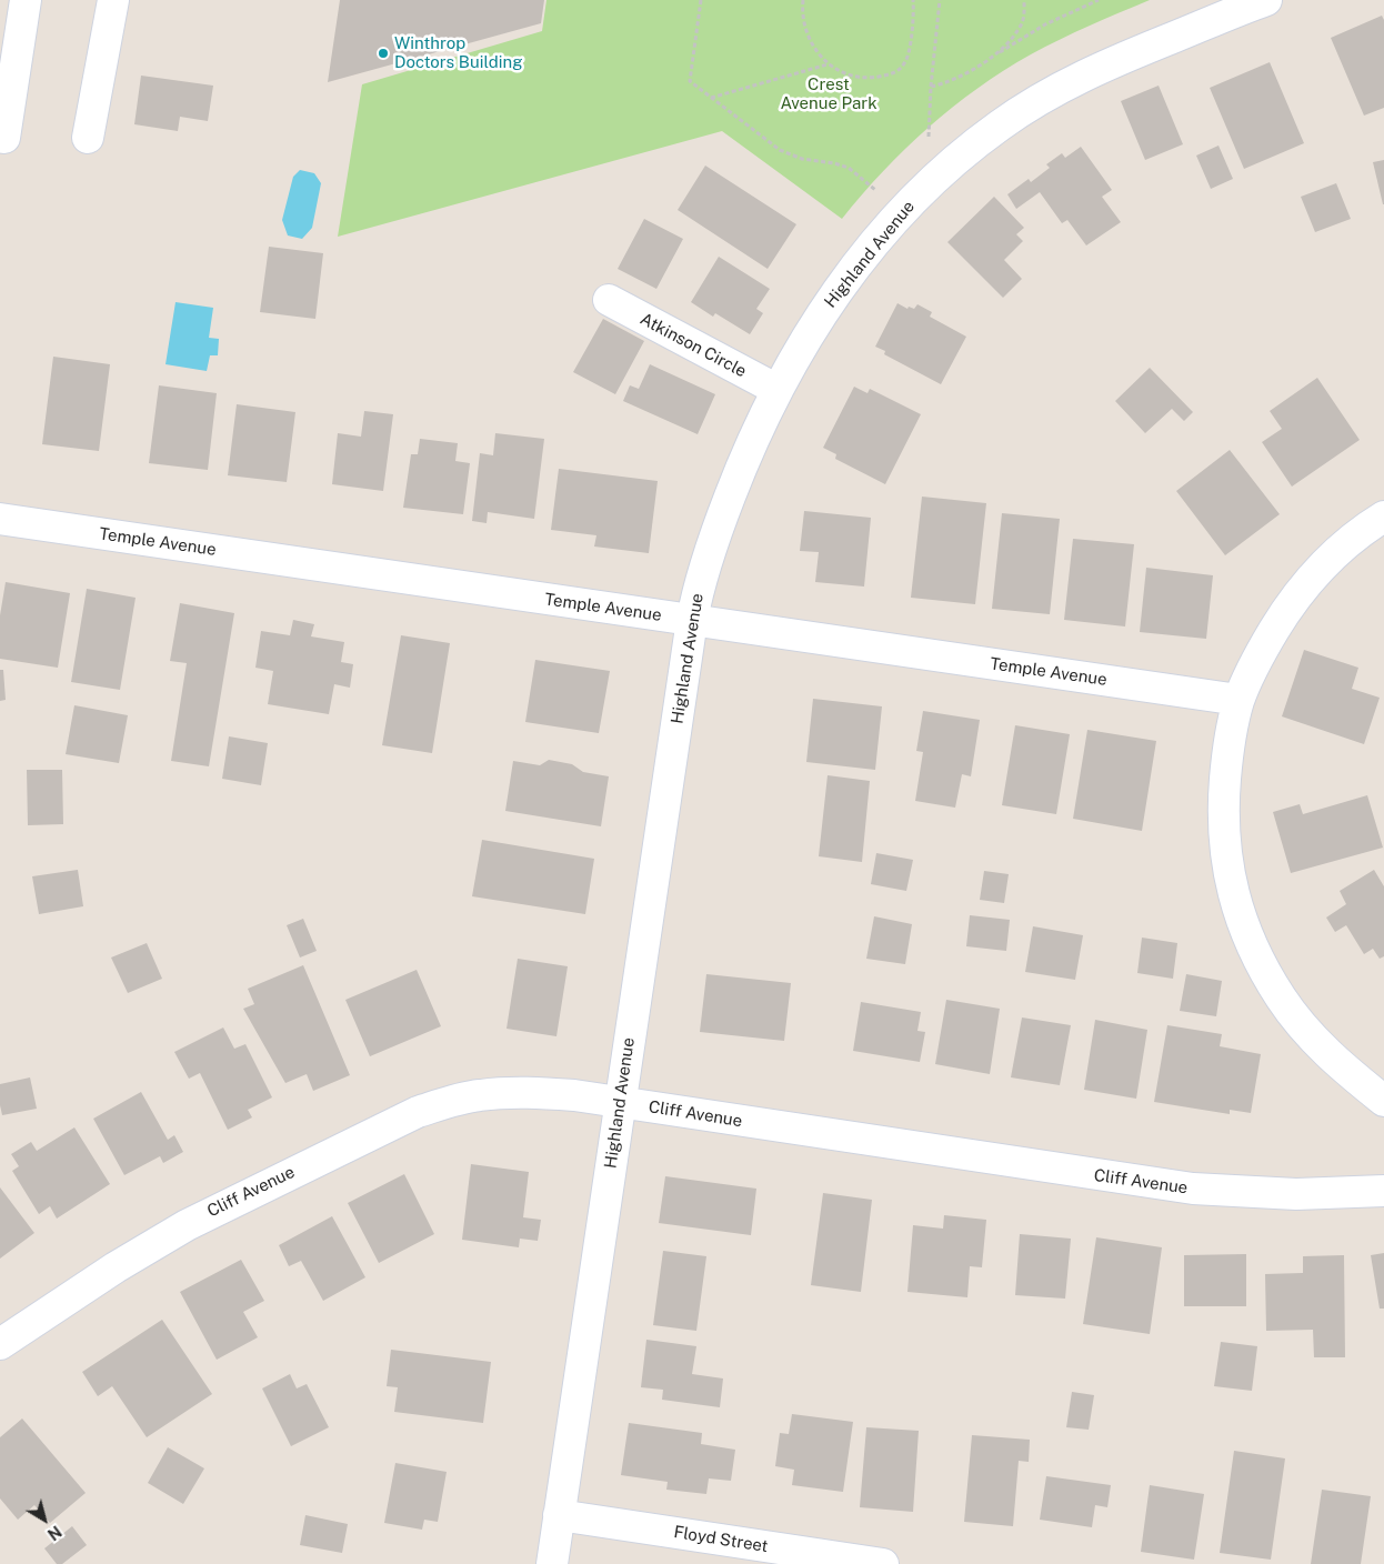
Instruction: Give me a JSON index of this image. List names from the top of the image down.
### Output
{
  "streets": {
    "street": [
      "Highland Avenue",
      "Atkinson Circle",
      "Temple Avenue",
      "Cliff Avenue",
      "Floyd Street"
    ]
  },
  "crossings": [
    ["Highland Avenue", "Atkinson Circle"],
    ["Highland Avenue", "Temple Avenue"],
    ["Highland Avenue", "Cliff Avenue"],
    ["Highland Avenue", "Floyd Street"]
  ],
  "parks": ["Crest Avenue Park"],
  "places": ["Winthrop Doctors Building"],
  "north": "bottom right"
}
